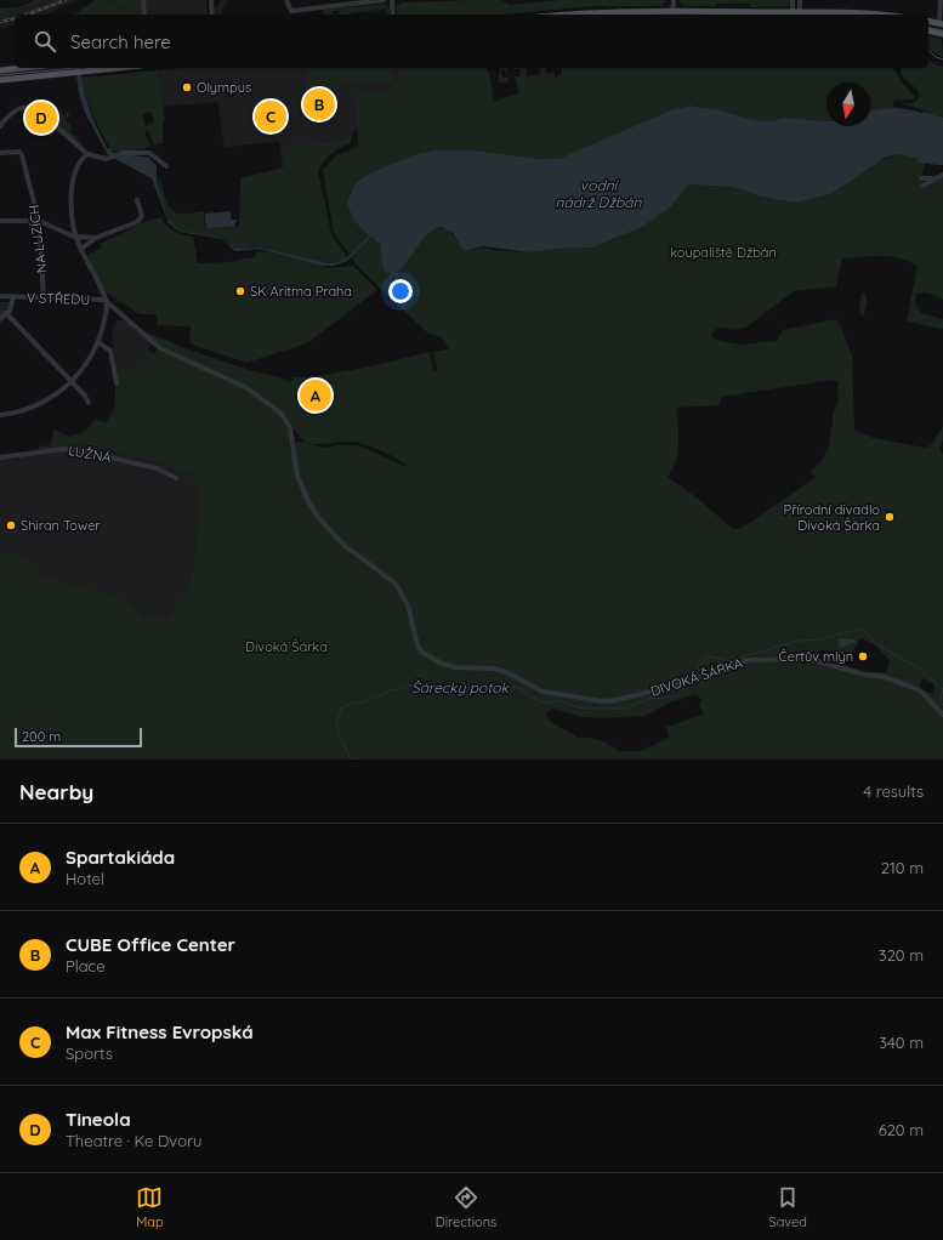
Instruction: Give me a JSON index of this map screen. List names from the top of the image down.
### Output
{
  "streets": {
    "street": [
      "NA LUZÍCH",
      "V STŘEDU",
      "LUŽNÁ",
      "DIVOKÁ ŠÁRKA"
    ]
  },
  "crossings": [
    ["NA LUZÍCH", "V STŘEDU"],
    ["V STŘEDU", "DIVOKÁ ŠÁRKA"]
  ],
  "water": ["vodní nádrž Džbán", "Šárecký potok"],
  "parks": ["koupaliště Džbán", "Divoká Šárka"],
  "places": [
    "Olympus",
    "SK Aritma Praha",
    "Přírodní divadlo Divoká Šárka",
    "Shiran Tower",
    "Čertův mlýn"
  ],
  "scale_bar": "200 m",
  "north": "bottom",
  "page": {
    "search": "Search here",
    "pins": [
      "B",
      "C",
      "D",
      "A"
    ],
    "scale": "200 m",
    "heading": ["Nearby", "4 results"],
    "list": [
      {
        "mark": "A",
        "name": "Spartakiáda",
        "note": "Hotel",
        "value": "210 m"
      },
      {
        "mark": "B",
        "name": "CUBE Office Center",
        "note": "Place",
        "value": "320 m"
      },
      {
        "mark": "C",
        "name": "Max Fitness Evropská",
        "note": "Sports",
        "value": "340 m"
      },
      {
        "mark": "D",
        "name": "Tineola",
        "note": "Theatre · Ke Dvoru",
        "value": "620 m"
      }
    ],
    "nav": ["Map", "Directions", "Saved"]
  }
}
